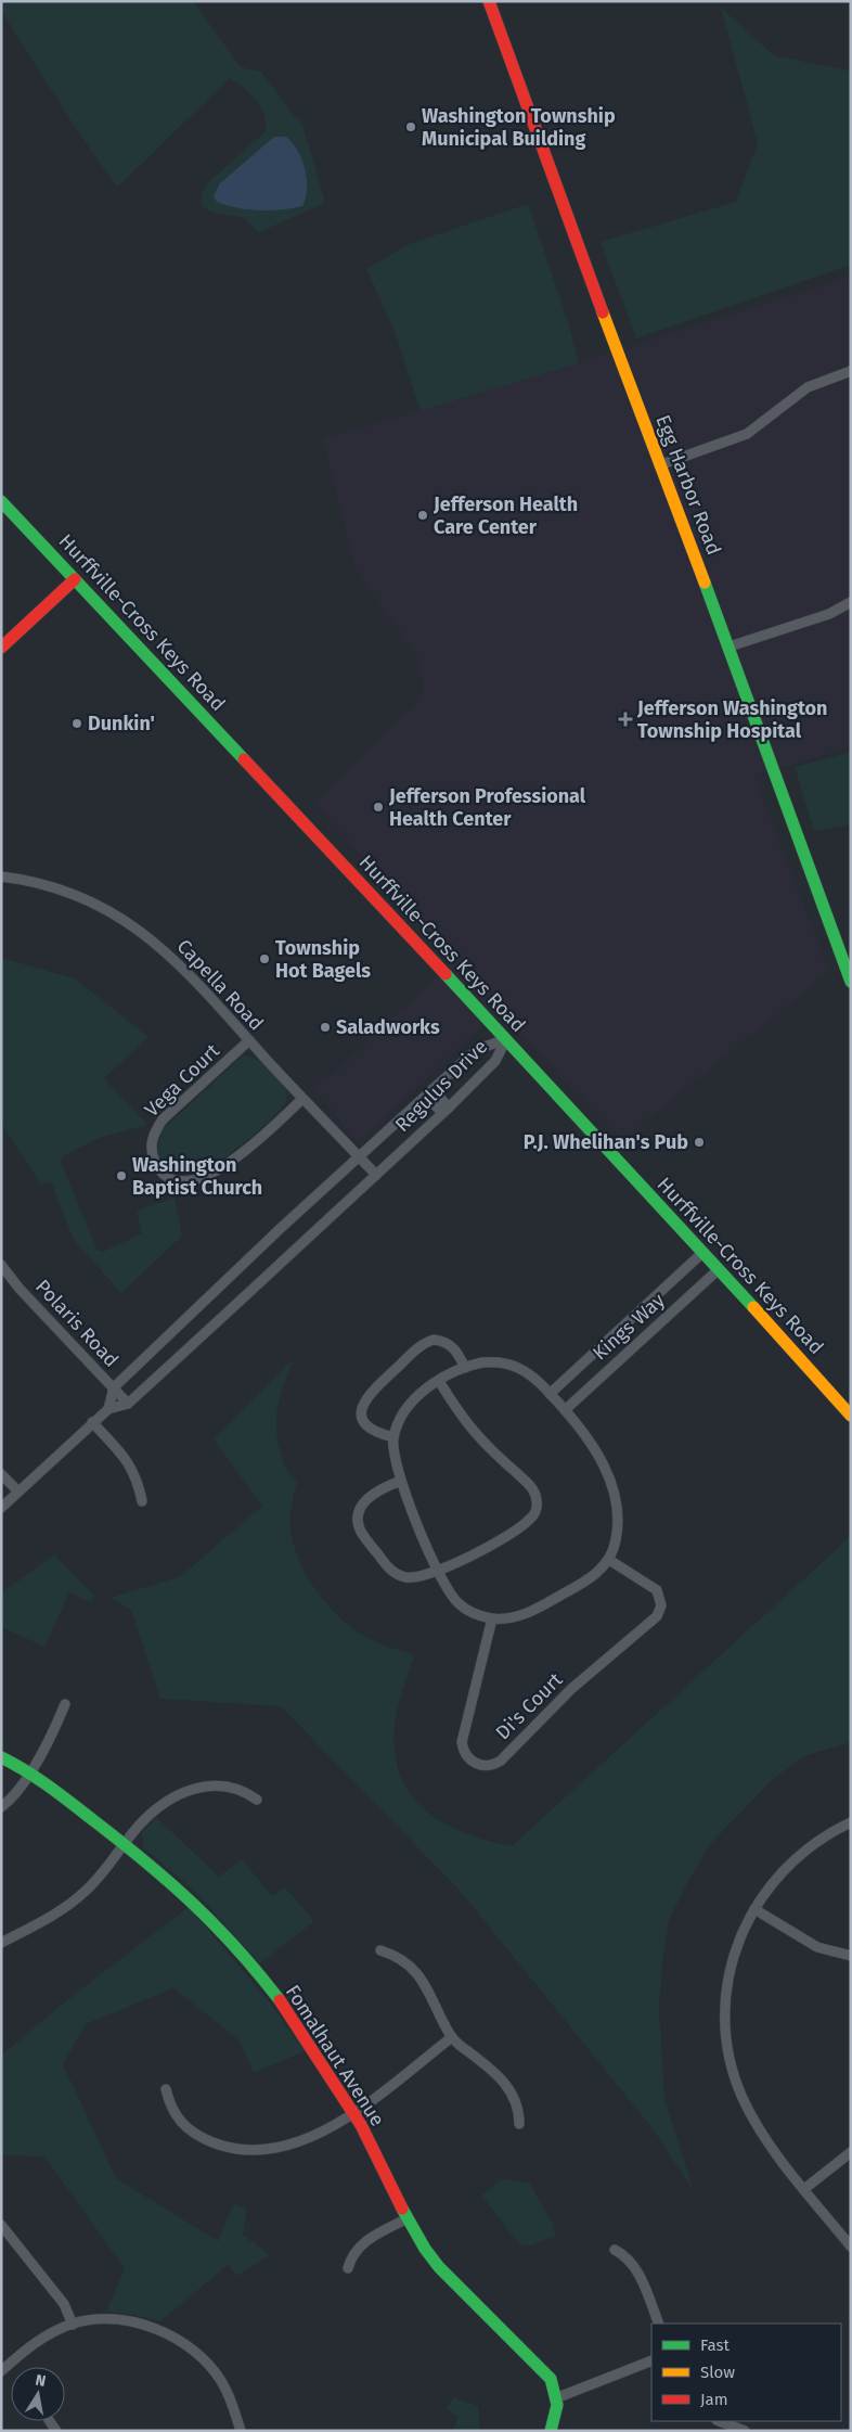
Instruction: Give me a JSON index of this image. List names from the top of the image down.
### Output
{
  "streets": {
    "main road": ["Egg Harbor Road", "Hurffville-Cross Keys Road", "Fomalhaut Avenue"],
    "street": [
      "Capella Road",
      "Vega Court",
      "Regulus Drive",
      "Polaris Road",
      "Kings Way",
      "Di's Court"
    ]
  },
  "crossings": [
    ["Hurffville-Cross Keys Road", "Regulus Drive"],
    ["Hurffville-Cross Keys Road", "Kings Way"],
    ["Capella Road", "Vega Court"],
    ["Capella Road", "Regulus Drive"],
    ["Regulus Drive", "Polaris Road"]
  ],
  "places": {
    "other": [
      "Washington Township Municipal Building",
      "Jefferson Health Care Center",
      "Dunkin'",
      "Jefferson Professional Health Center",
      "Township Hot Bagels",
      "Saladworks",
      "P.J. Whelihan's Pub",
      "Washington Baptist Church"
    ],
    "health": ["Jefferson Washington Township Hospital"]
  },
  "legend": ["Fast", "Slow", "Jam"],
  "north": "top"
}
